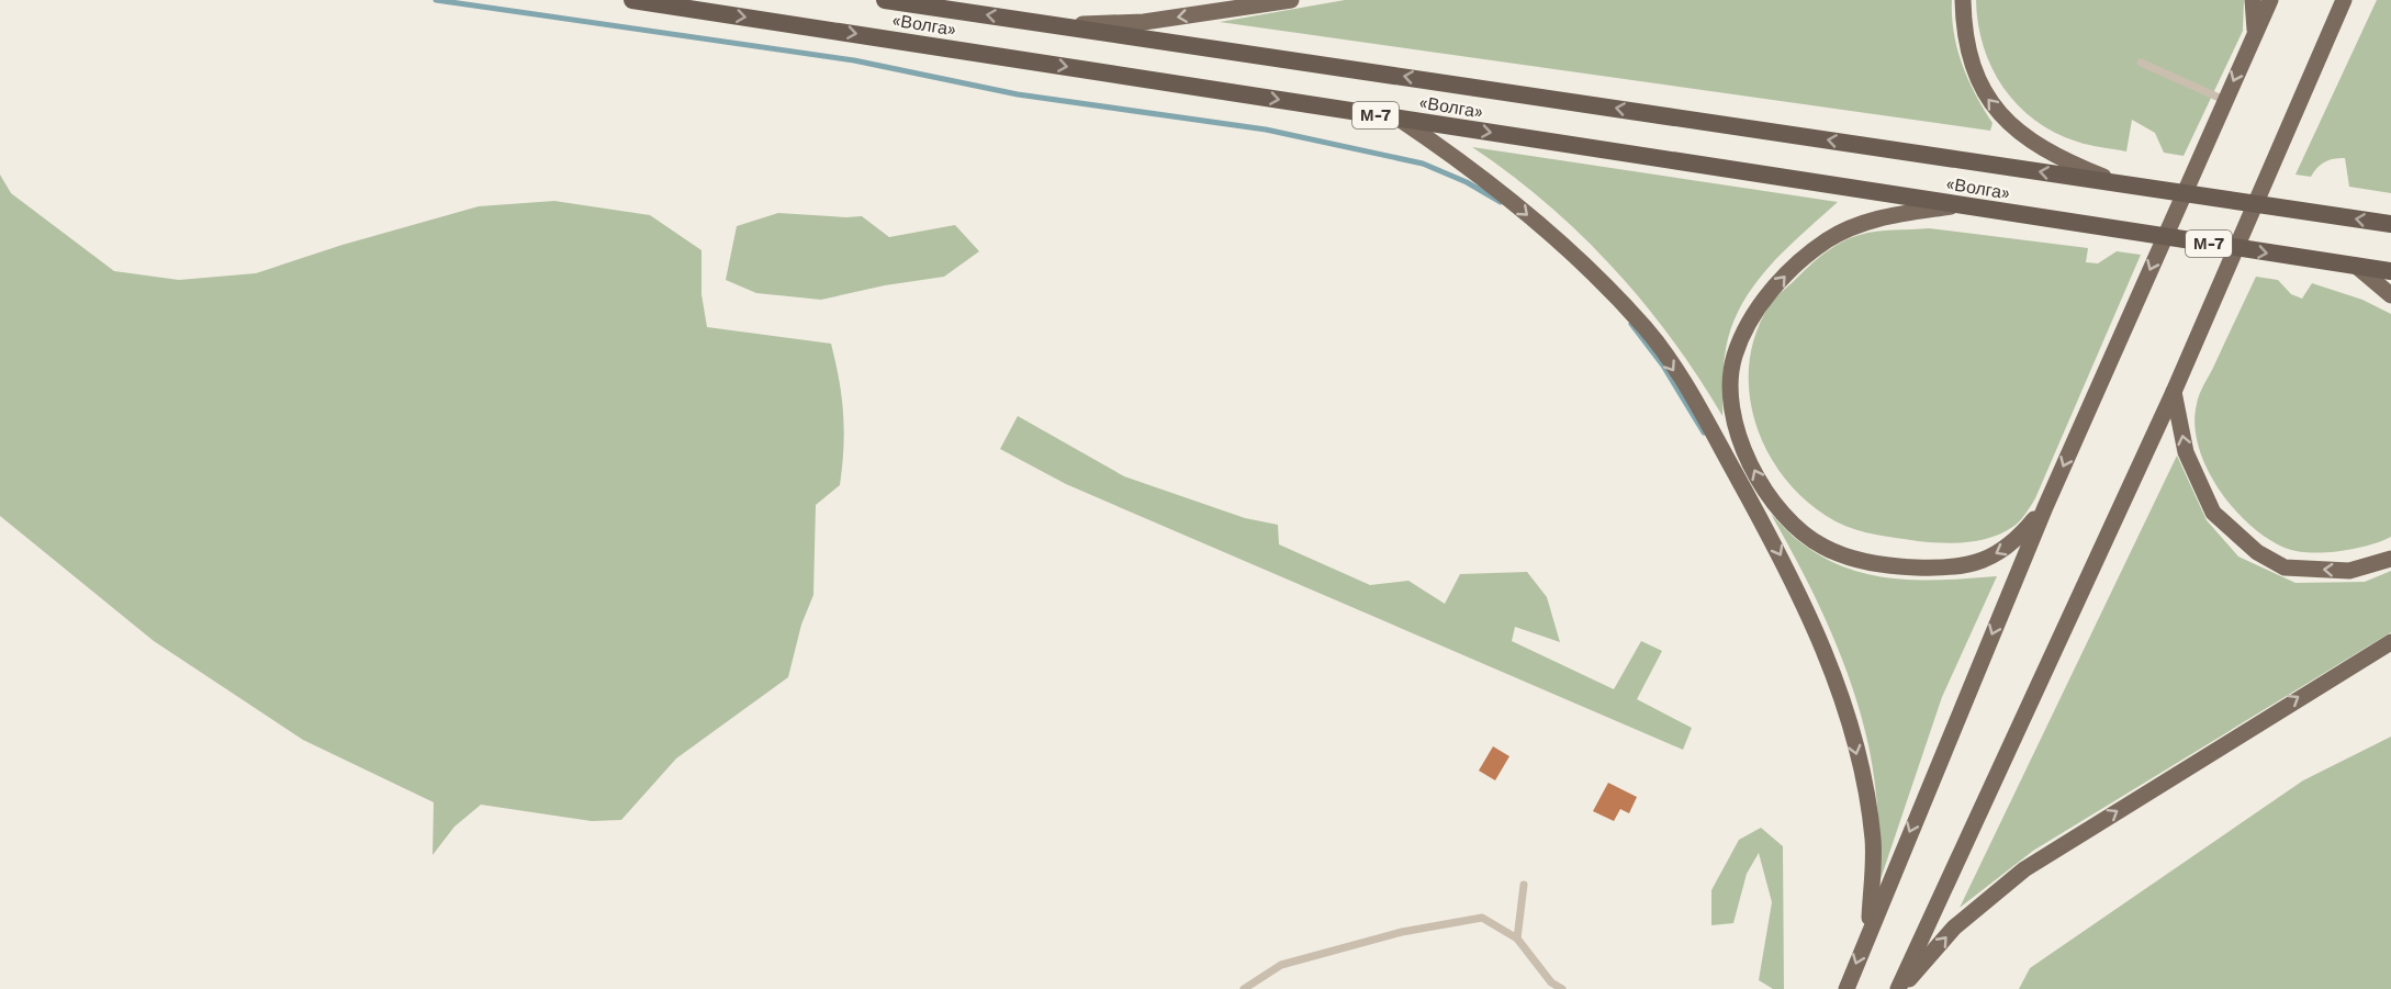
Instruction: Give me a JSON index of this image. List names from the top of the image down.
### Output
{
  "streets": {
    "highway": ["«Волга»", "М-7"]
  },
  "crossings": [
    ["«Волга»", "М-7"]
  ]
}
